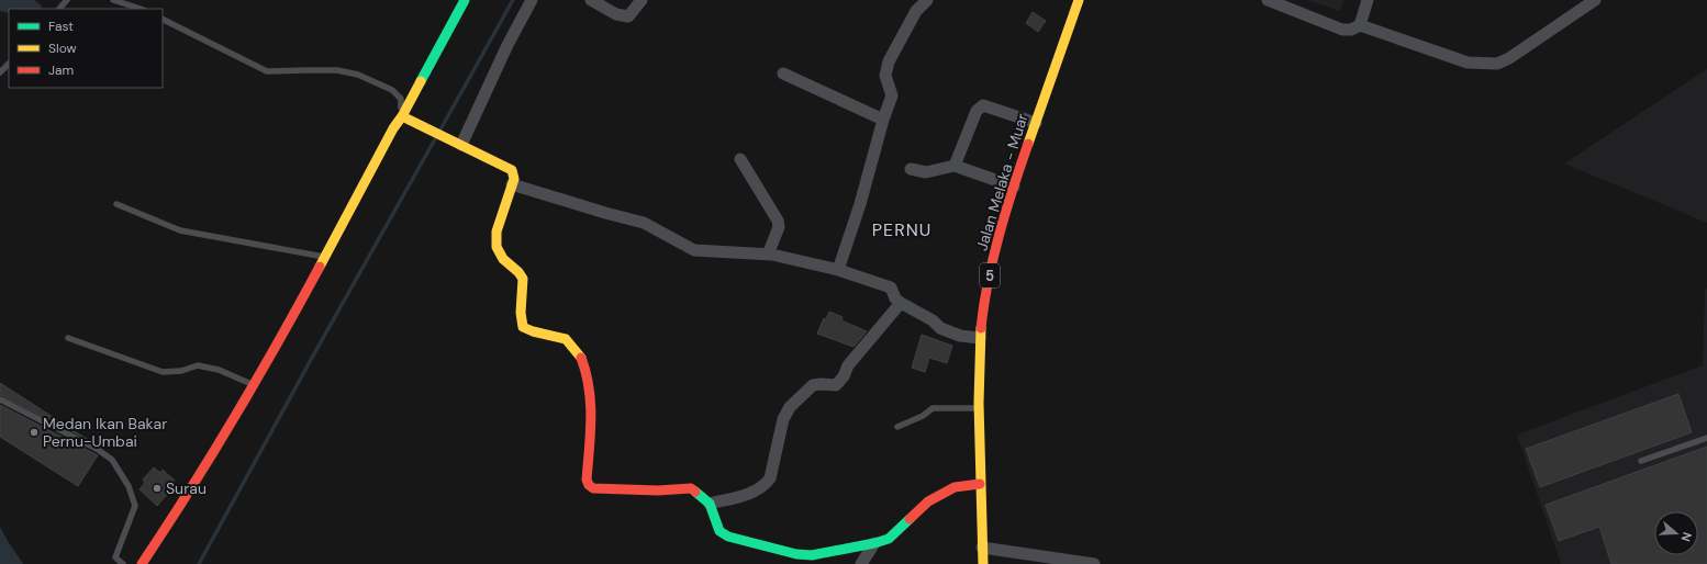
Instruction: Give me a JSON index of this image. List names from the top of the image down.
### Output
{
  "streets": {
    "street": ["Jalan Melaka - Muar", "5"]
  },
  "districts": ["PERNU"],
  "places": ["Medan Ikan Bakar Pernu-Umbai", "Surau"],
  "legend": ["Fast", "Slow", "Jam"],
  "north": "right"
}
